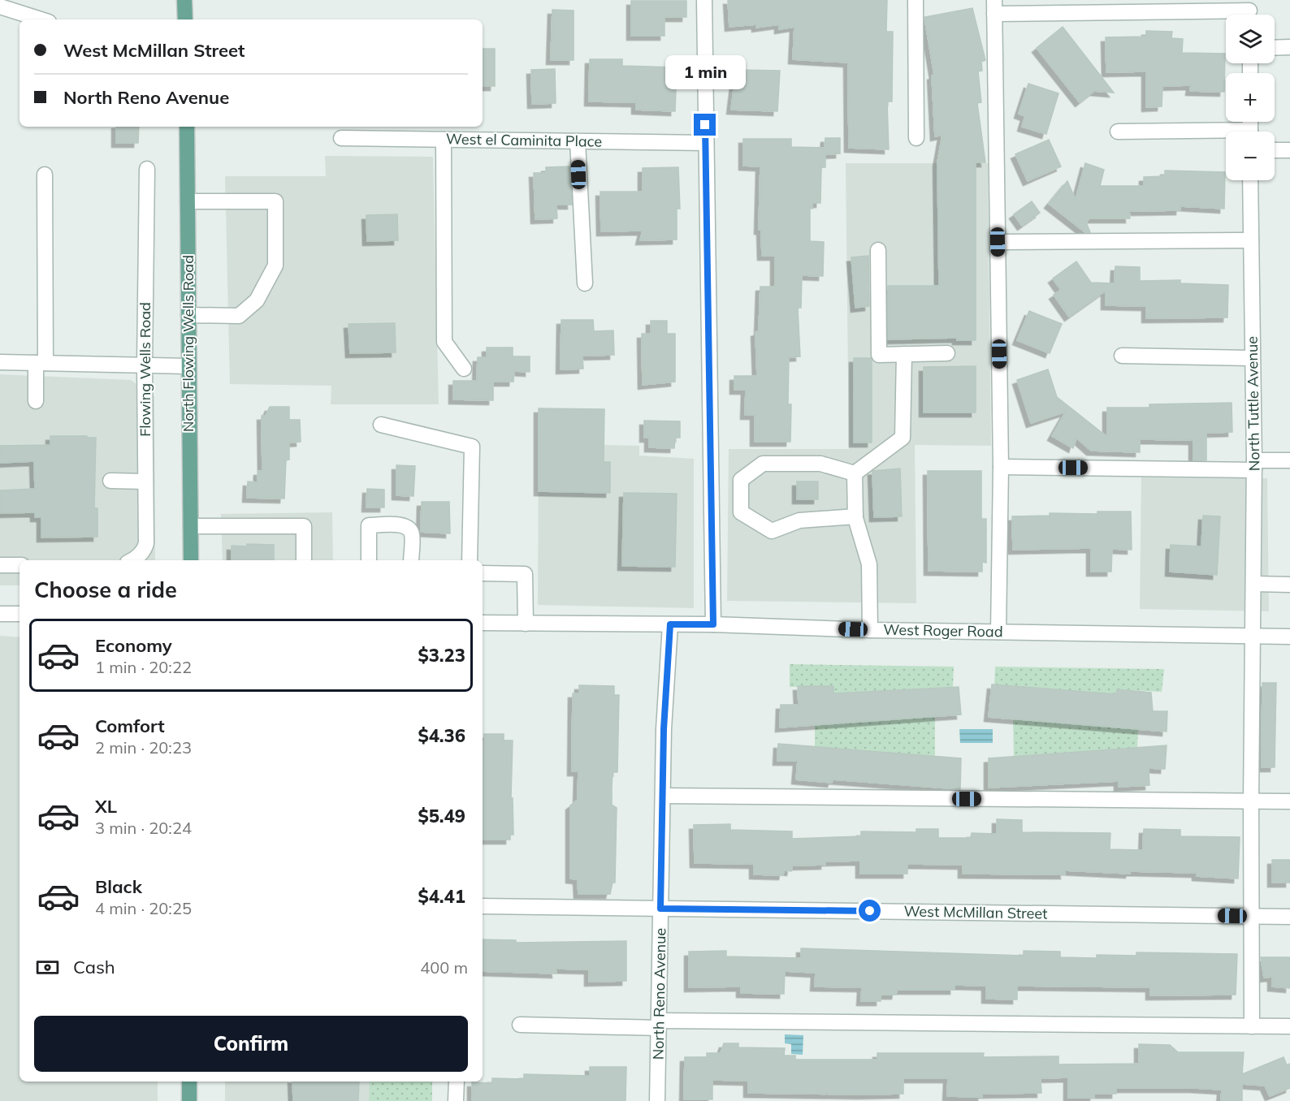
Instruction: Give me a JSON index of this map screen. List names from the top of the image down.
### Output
{
  "streets": {
    "main road": ["North Flowing Wells Road"],
    "street": [
      "West el Caminita Place",
      "Flowing Wells Road",
      "North Tuttle Avenue",
      "West Roger Road",
      "West McMillan Street",
      "North Reno Avenue"
    ]
  },
  "crossings": [
    ["North Tuttle Avenue", "West Roger Road"],
    ["North Tuttle Avenue", "West McMillan Street"],
    ["West Roger Road", "North Reno Avenue"],
    ["West McMillan Street", "North Reno Avenue"]
  ],
  "page": {
    "map_buttons": ["+", "−"],
    "banner": ["West McMillan Street", "North Reno Avenue"],
    "bubble": "1 min",
    "heading": "Choose a ride",
    "list": [
      {
        "name": "Economy",
        "note": "1 min · 20:22",
        "value": "$3.23"
      },
      {
        "name": "Comfort",
        "note": "2 min · 20:23",
        "value": "$4.36"
      },
      {
        "name": "XL",
        "note": "3 min · 20:24",
        "value": "$5.49"
      },
      {
        "name": "Black",
        "note": "4 min · 20:25",
        "value": "$4.41"
      }
    ],
    "pay": ["Cash", "400 m"],
    "buttons": "Confirm"
  }
}
